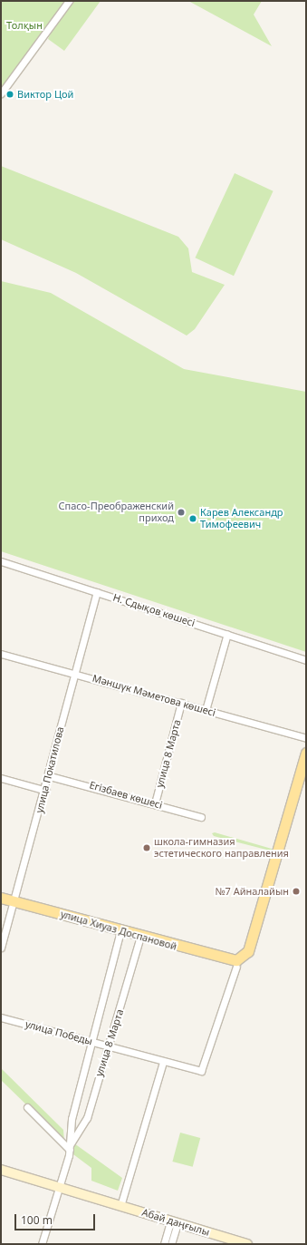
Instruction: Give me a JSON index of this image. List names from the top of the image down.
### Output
{
  "streets": {
    "main road": ["улица Хиуаз Доспановой", "Абай даңғылы"],
    "street": [
      "Н. Сдықов көшесі",
      "Мәншүк Мәметова көшесі",
      "улица 8 Марта",
      "улица Покатилова",
      "Егізбаев көшесі",
      "улица Победы"
    ]
  },
  "crossings": [
    ["Н. Сдықов көшесі", "улица Покатилова"],
    ["Мәншүк Мәметова көшесі", "улица 8 Марта"],
    ["Мәншүк Мәметова көшесі", "улица Покатилова"],
    ["улица 8 Марта", "Егізбаев көшесі"],
    ["улица 8 Марта", "улица Хиуаз Доспановой"],
    ["улица 8 Марта", "улица Победы"],
    ["улица 8 Марта", "Абай даңғылы"],
    ["улица Покатилова", "Егізбаев көшесі"],
    ["улица Покатилова", "улица Хиуаз Доспановой"],
    ["улица Хиуаз Доспановой", "улица Победы"]
  ],
  "parks": ["Толқын"],
  "places": [
    "Виктор Цой",
    "Спасо-Преображенский приход",
    "Карев Александр Тимофеевич",
    "школа-гимназия эстетического направления",
    "№7 Айналайын"
  ],
  "scale_bar": "100 m"
}
